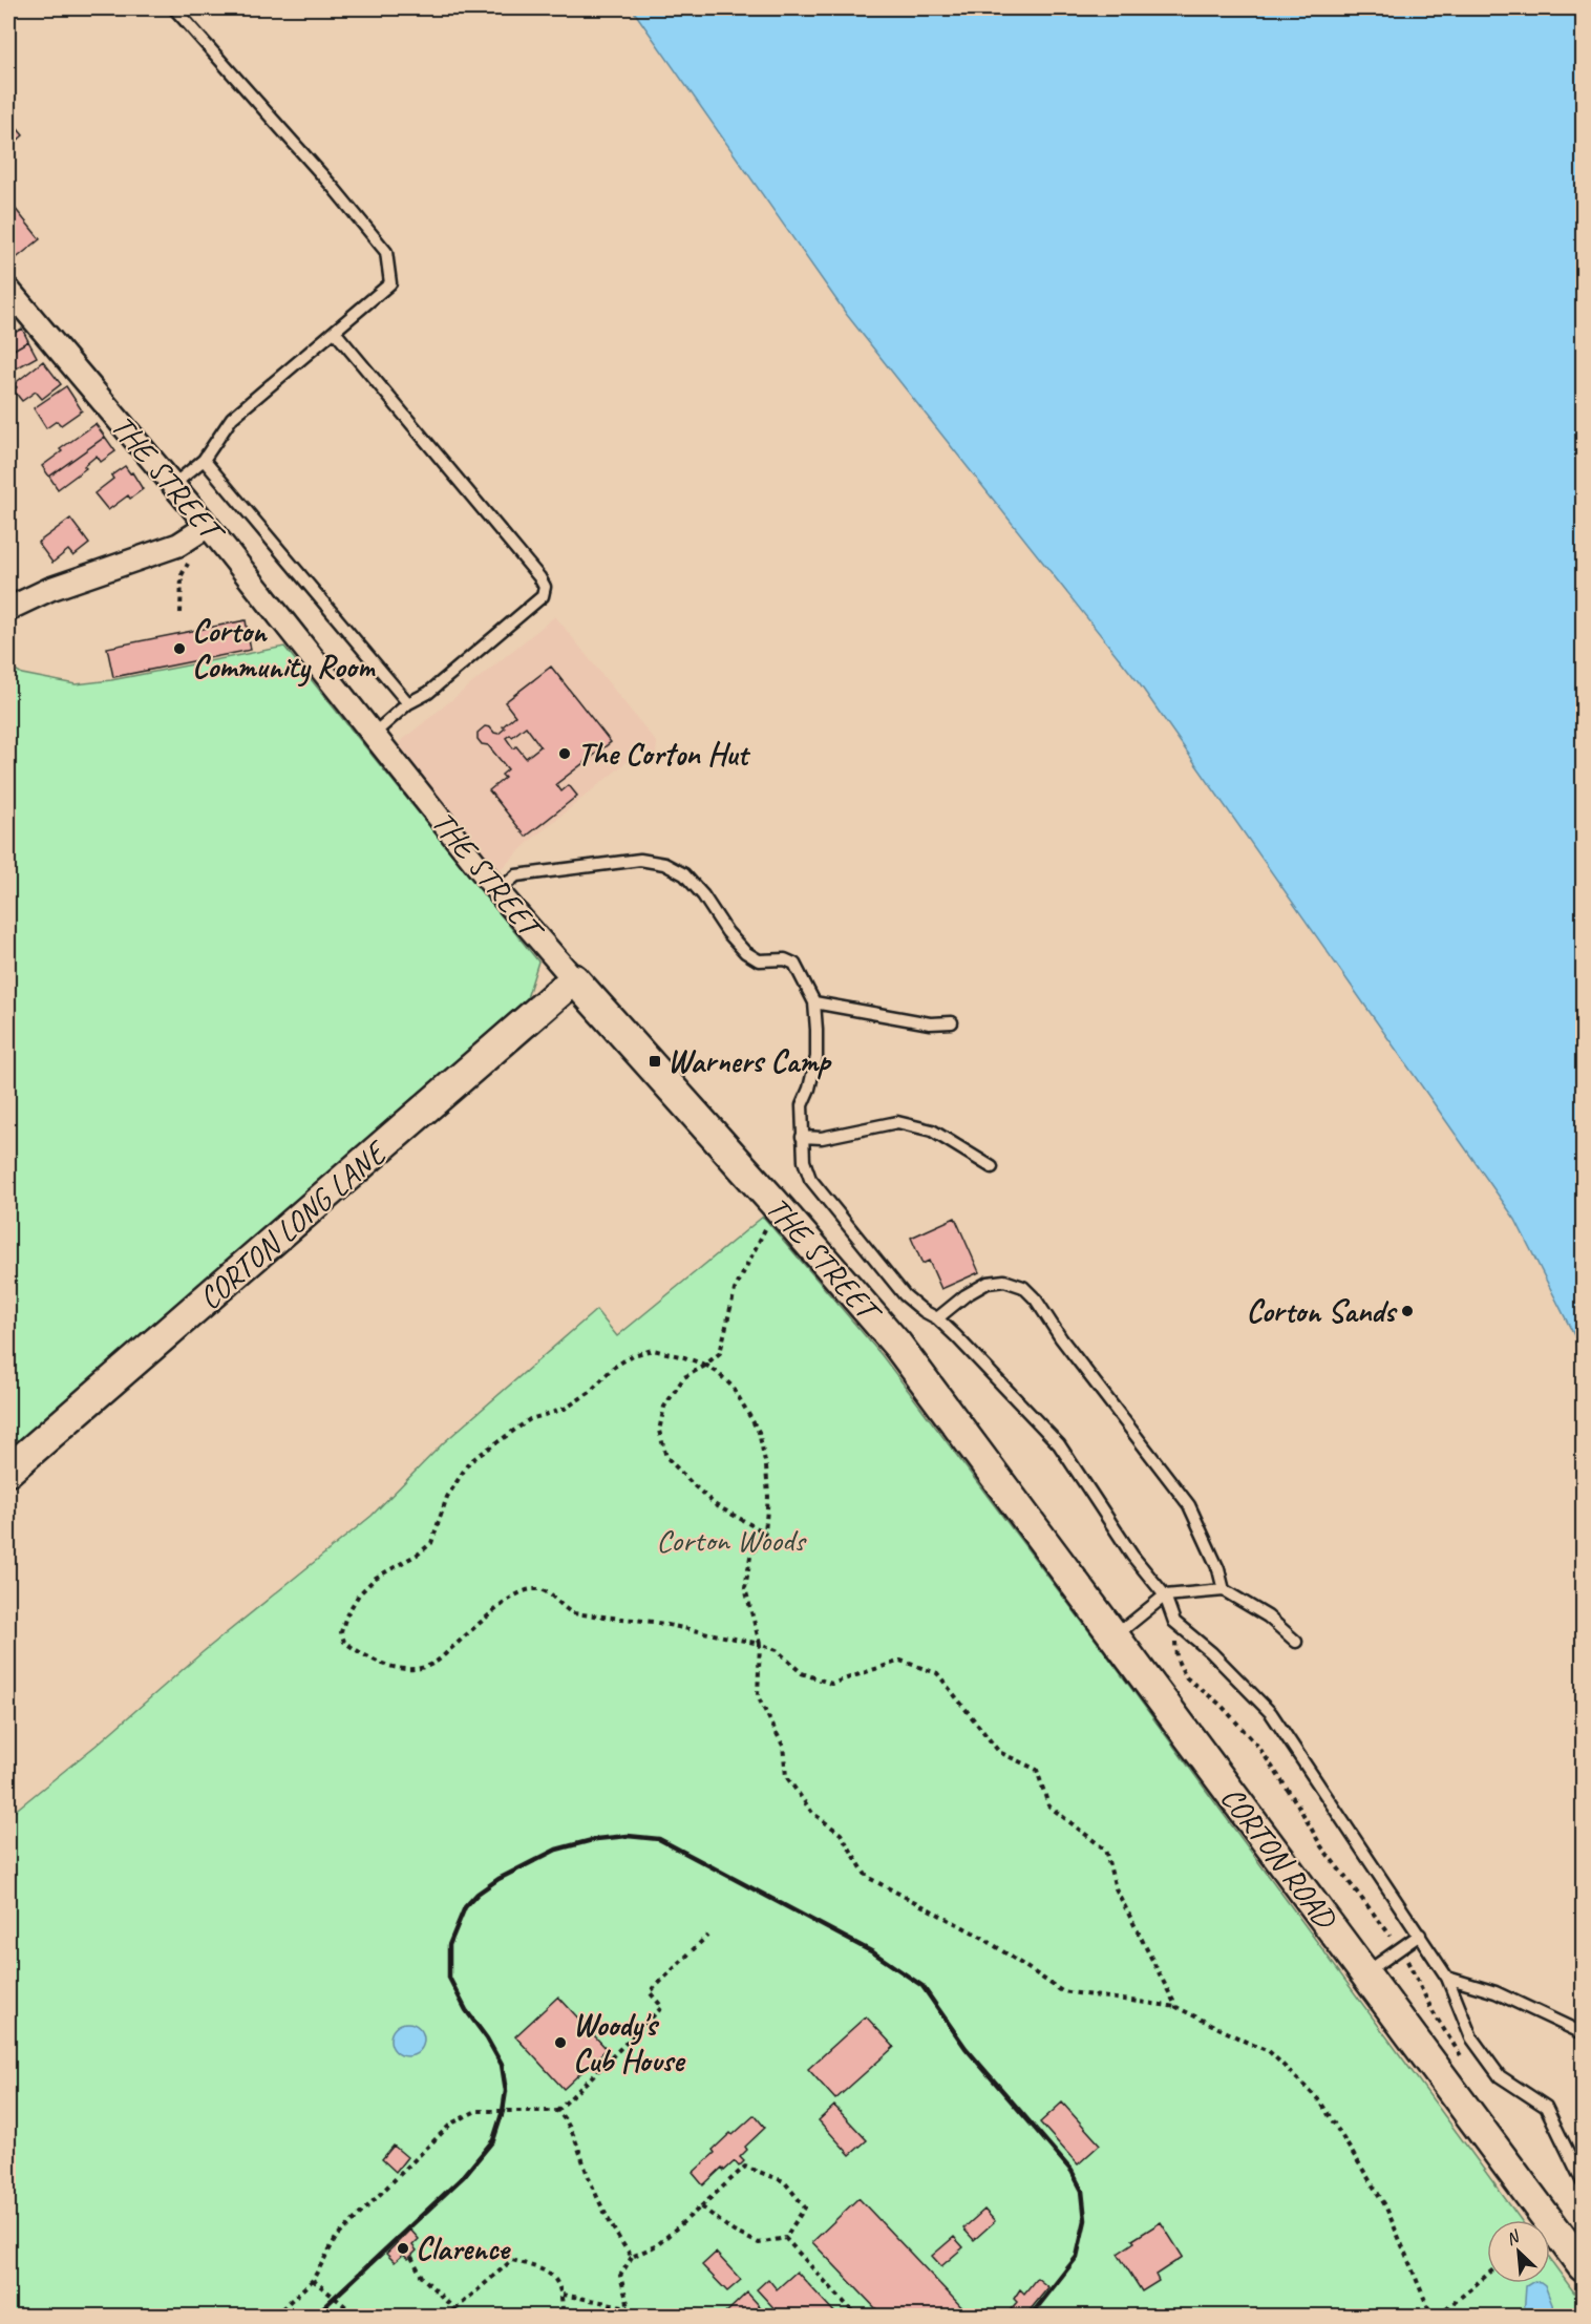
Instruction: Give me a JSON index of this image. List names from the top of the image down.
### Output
{
  "streets": {
    "main road": ["THE STREET", "CORTON LONG LANE", "CORTON ROAD"]
  },
  "crossings": [
    ["THE STREET", "CORTON LONG LANE"],
    ["THE STREET", "CORTON ROAD"]
  ],
  "parks": ["Corton Woods"],
  "places": {
    "other": [
      "Corton Community Room",
      "The Corton Hut",
      "Corton Sands",
      "Woody's Cub House",
      "Clarence"
    ],
    "transit": ["Warners Camp"]
  },
  "north": "top left"
}
